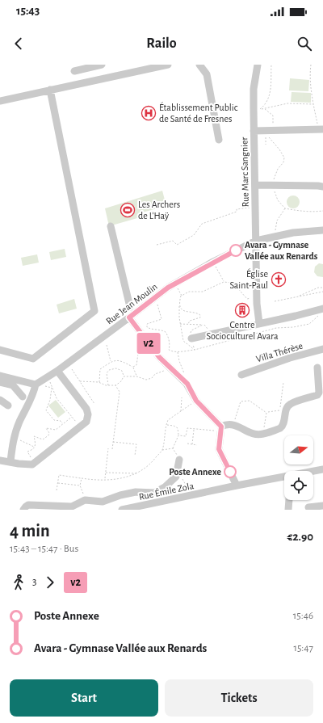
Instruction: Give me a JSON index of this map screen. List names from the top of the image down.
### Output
{
  "streets": {
    "street": [
      "Rue Marc Sangnier",
      "Rue Jean Moulin",
      "Villa Thérèse",
      "Rue Émile Zola"
    ]
  },
  "crossings": [
    ["Rue Marc Sangnier", "Rue Jean Moulin"]
  ],
  "places": {
    "hospital": ["Établissement Public de Santé de Fresnes"],
    "sports": ["Les Archers de L'Haÿ"],
    "other": ["Avara - Gymnase Vallée aux Renards", "Poste Annexe"],
    "church": ["Église Saint-Paul"],
    "building": ["Centre Socioculturel Avara"]
  },
  "lines": ["bus line v2"],
  "north": "right",
  "page": {
    "status": "15:43",
    "header": "Railo",
    "on_map": "v2",
    "heading": ["4 min", "15:43 – 15:47 · Bus", "€2.90"],
    "legs": ["3", "v2"],
    "list": [
      {
        "name": "Poste Annexe",
        "value": "15:46"
      },
      {
        "name": "Avara - Gymnase Vallée aux Renards",
        "value": "15:47"
      }
    ],
    "buttons": ["Start", "Tickets"]
  }
}
